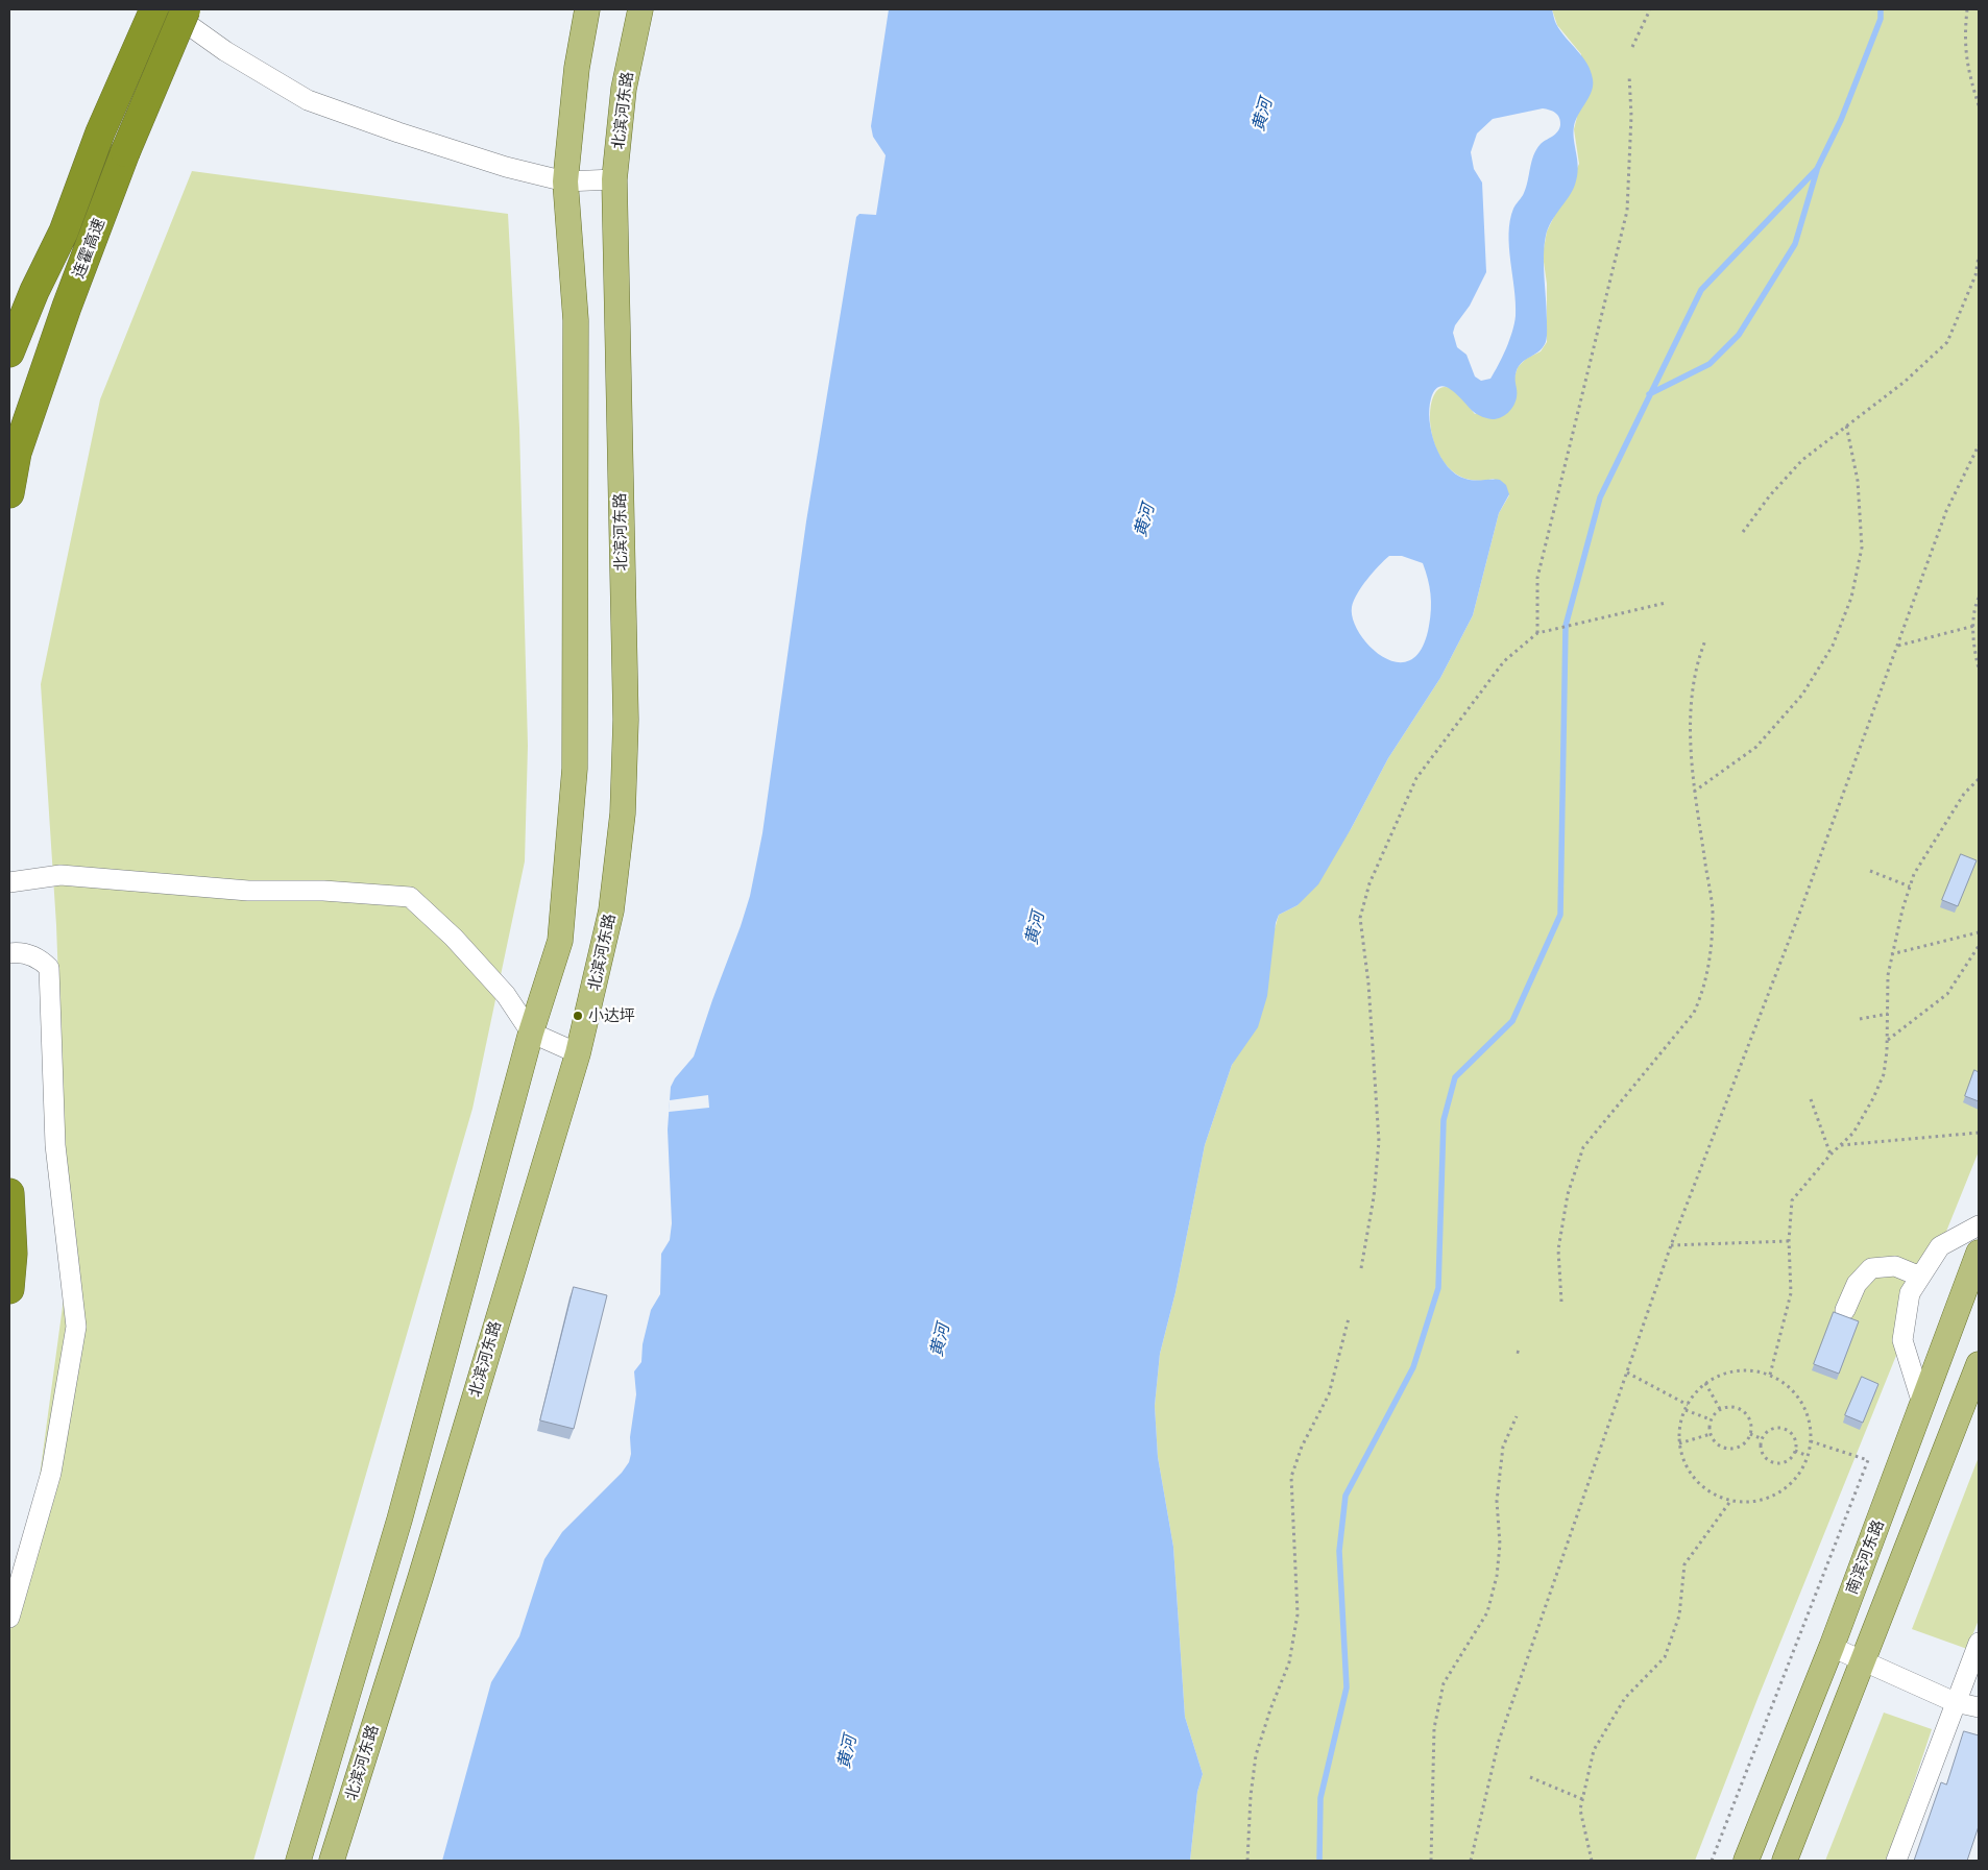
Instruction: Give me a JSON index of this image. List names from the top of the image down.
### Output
{
  "streets": {
    "highway": ["连霍高速"],
    "main road": ["北滨河东路", "南滨河东路"]
  },
  "water": ["黄河"],
  "places": ["小达坪"]
}
